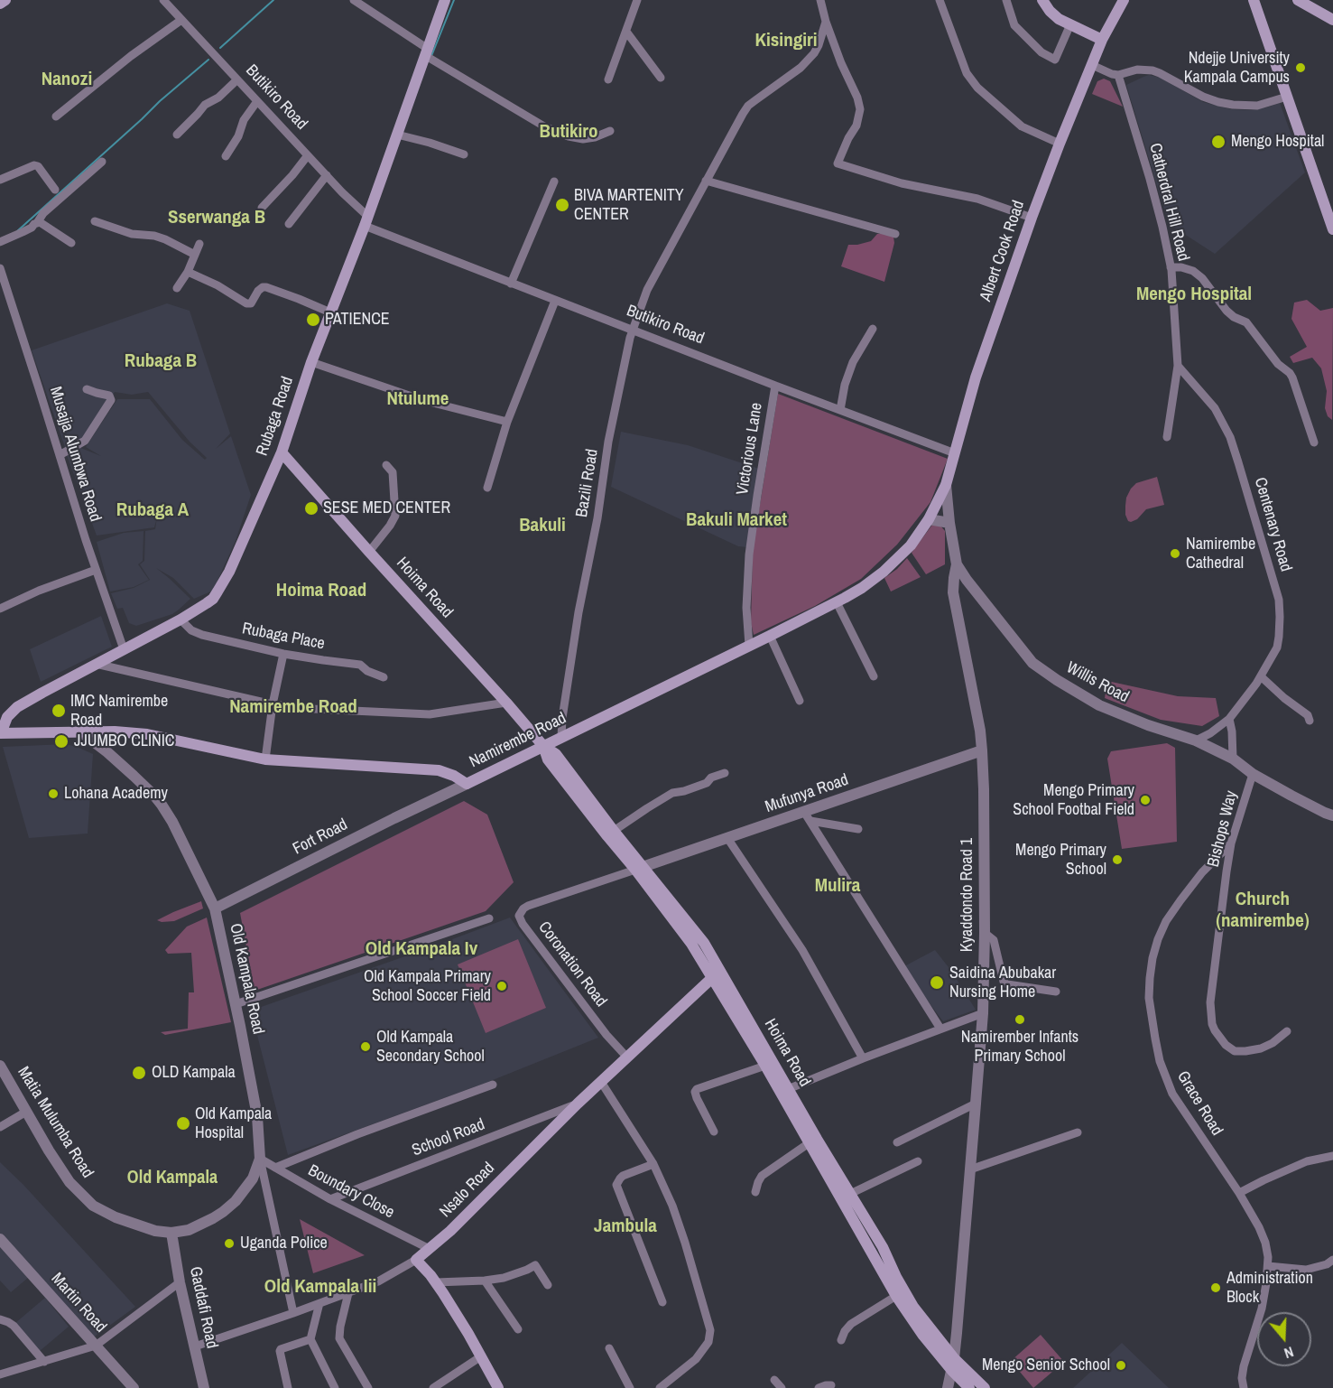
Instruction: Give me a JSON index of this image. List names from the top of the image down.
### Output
{
  "streets": {
    "main road": [
      "Albert Cook Road",
      "Rubaga Road",
      "Hoima Road",
      "Namirembe Road",
      "Nsalo Road"
    ],
    "street": [
      "Butikiro Road",
      "Catherdral Hill Road",
      "Victorious Lane",
      "Musajja Alumbwa Road",
      "Bazili Road",
      "Centenary Road",
      "Rubaga Place",
      "Willis Road",
      "Mufunya Road",
      "Bishops Way",
      "Fort Road",
      "Kyaddondo Road 1",
      "Coronation Road",
      "Old Kampala Road",
      "Grace Road",
      "Matia Mulumba Road",
      "School Road",
      "Boundary Close",
      "Martin Road",
      "Gaddafi Road"
    ]
  },
  "crossings": [
    ["Butikiro Road", "Albert Cook Road"],
    ["Butikiro Road", "Rubaga Road"],
    ["Butikiro Road", "Victorious Lane"],
    ["Butikiro Road", "Bazili Road"],
    ["Catherdral Hill Road", "Centenary Road"],
    ["Albert Cook Road", "Willis Road"],
    ["Albert Cook Road", "Namirembe Road"],
    ["Rubaga Road", "Musajja Alumbwa Road"],
    ["Rubaga Road", "Hoima Road"],
    ["Rubaga Road", "Rubaga Place"],
    ["Rubaga Road", "Namirembe Road"],
    ["Victorious Lane", "Namirembe Road"],
    ["Bazili Road", "Namirembe Road"],
    ["Centenary Road", "Willis Road"],
    ["Hoima Road", "Namirembe Road"],
    ["Hoima Road", "Mufunya Road"],
    ["Hoima Road", "Kyaddondo Road 1"],
    ["Hoima Road", "Coronation Road"],
    ["Hoima Road", "Nsalo Road"],
    ["Willis Road", "Bishops Way"],
    ["Willis Road", "Kyaddondo Road 1"],
    ["Namirembe Road", "Fort Road"],
    ["Namirembe Road", "Old Kampala Road"],
    ["Mufunya Road", "Kyaddondo Road 1"],
    ["Mufunya Road", "Coronation Road"],
    ["Bishops Way", "Grace Road"],
    ["Fort Road", "Old Kampala Road"],
    ["Coronation Road", "Nsalo Road"],
    ["Old Kampala Road", "Matia Mulumba Road"],
    ["Old Kampala Road", "Boundary Close"],
    ["Old Kampala Road", "Gaddafi Road"],
    ["Matia Mulumba Road", "Gaddafi Road"],
    ["School Road", "Nsalo Road"],
    ["School Road", "Boundary Close"],
    ["Nsalo Road", "Boundary Close"],
    ["Nsalo Road", "Gaddafi Road"]
  ],
  "districts": [
    "Kisingiri",
    "Nanozi",
    "Butikiro",
    "Sserwanga B",
    "Mengo Hospital",
    "Rubaga B",
    "Ntulume",
    "Rubaga A",
    "Bakuli Market",
    "Bakuli",
    "Hoima Road",
    "Namirembe Road",
    "Mulira",
    "Church (namirembe)",
    "Old Kampala Iv",
    "Old Kampala",
    "Jambula",
    "Old Kampala Iii"
  ],
  "places": [
    "Ndejje University Kampala Campus",
    "Mengo Hospital",
    "BIVA MARTENITY CENTER",
    "PATIENCE",
    "SESE MED CENTER",
    "Namirembe Cathedral",
    "IMC Namirembe Road",
    "JJUMBO CLINIC",
    "Lohana Academy",
    "Mengo Primary School Footbal Field",
    "Mengo Primary School",
    "Saidina Abubakar Nursing Home",
    "Old Kampala Primary School Soccer Field",
    "Namirember Infants Primary School",
    "Old Kampala Secondary School",
    "OLD Kampala",
    "Old Kampala Hospital",
    "Uganda Police",
    "Administration Block",
    "Mengo Senior School"
  ],
  "north": "bottom"
}
